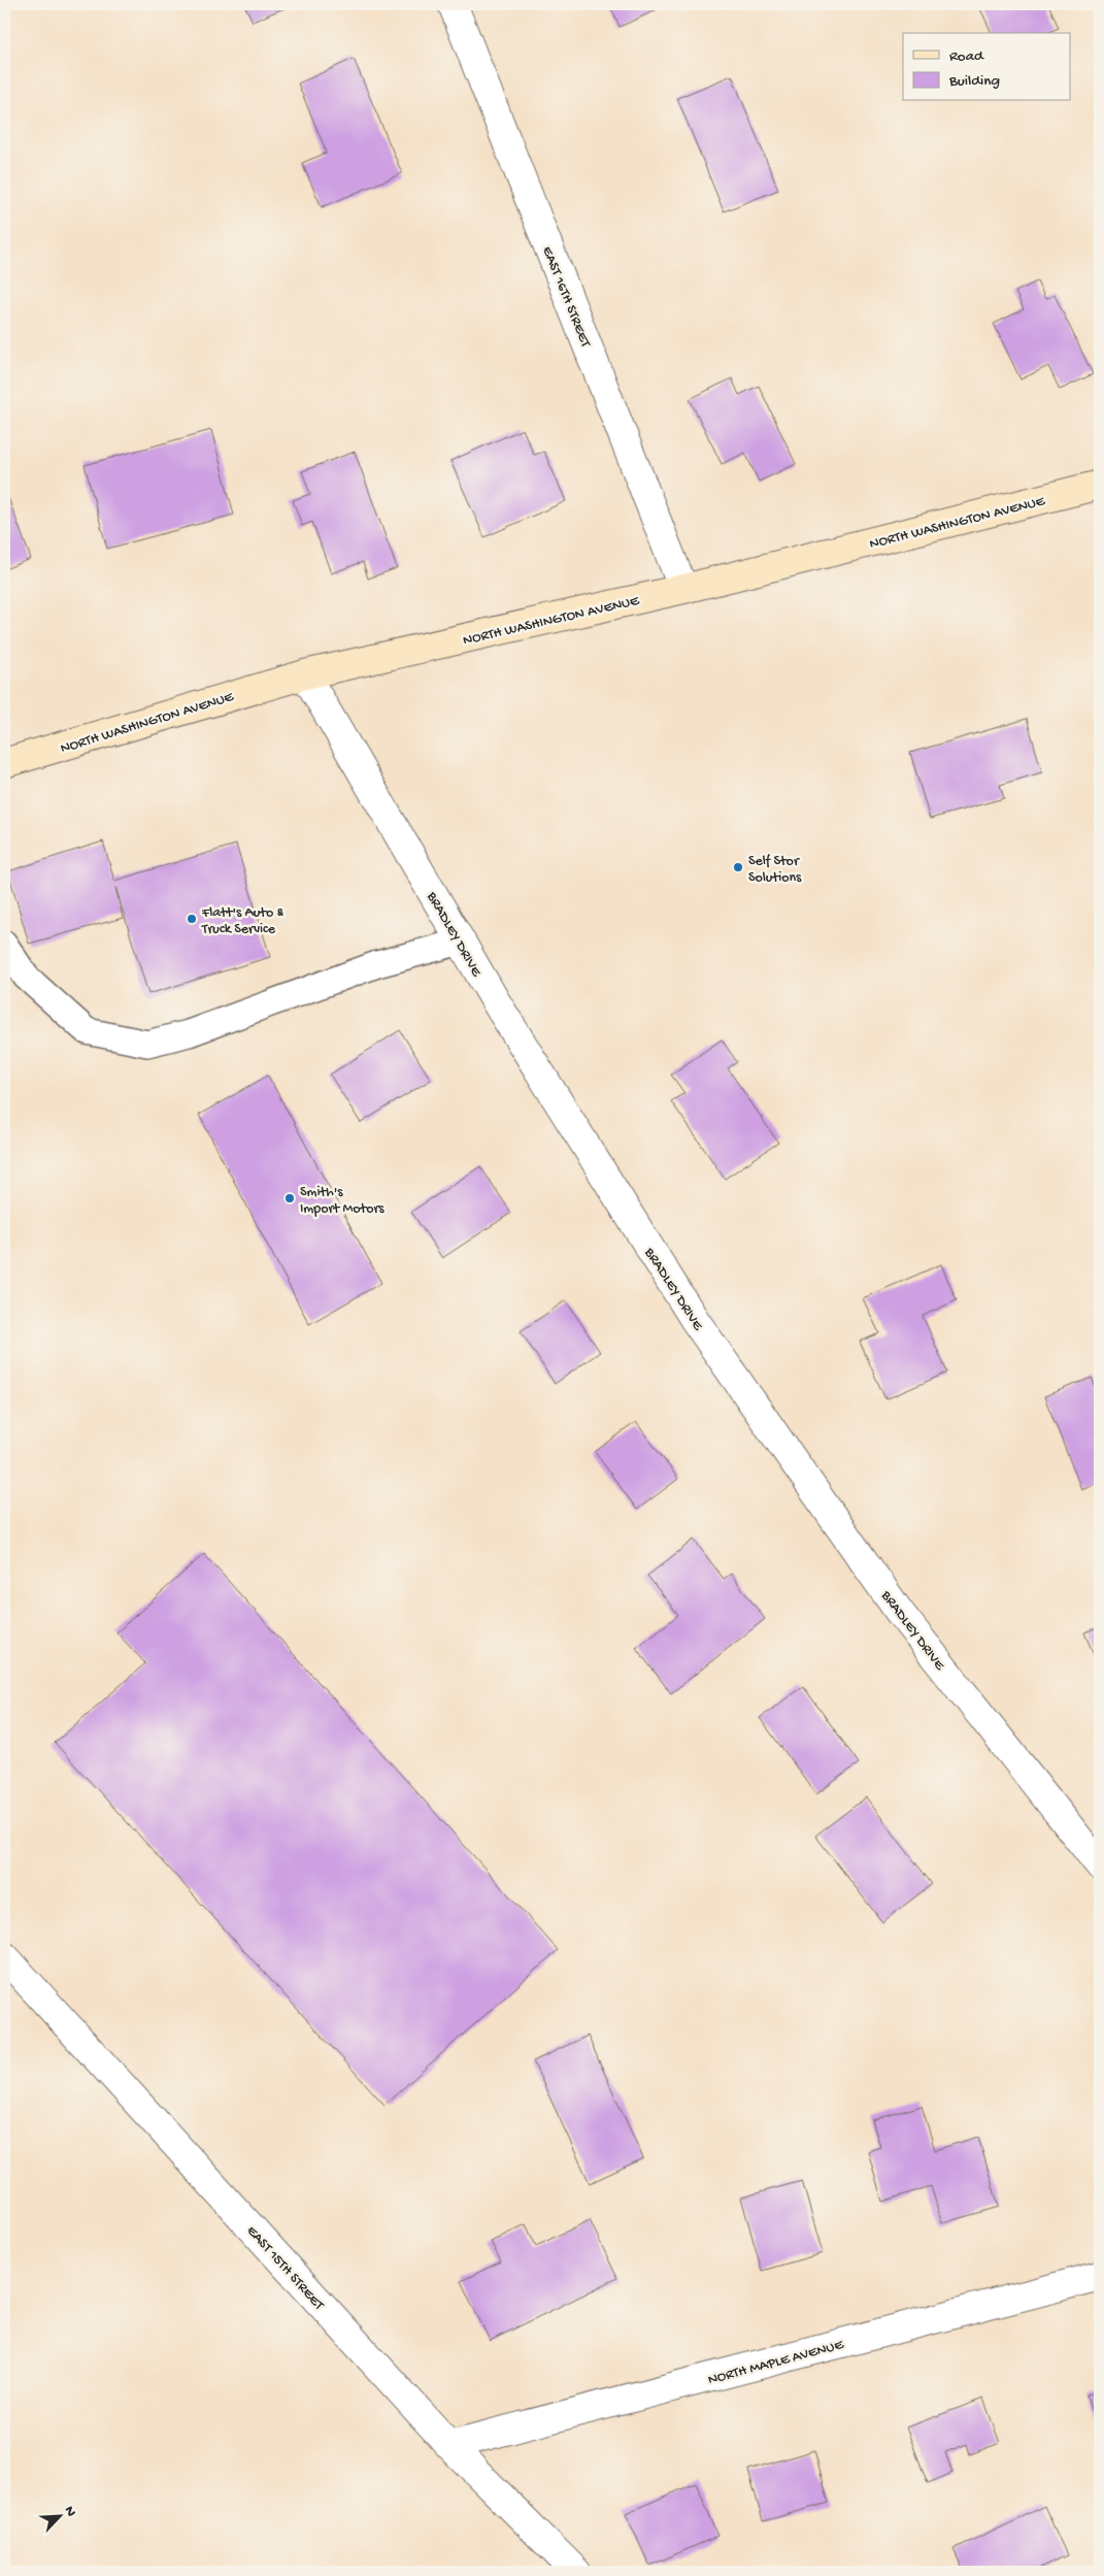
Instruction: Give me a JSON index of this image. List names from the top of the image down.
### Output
{
  "streets": {
    "main road": ["NORTH WASHINGTON AVENUE"],
    "street": [
      "EAST 16TH STREET",
      "BRADLEY DRIVE",
      "EAST 15TH STREET",
      "NORTH MAPLE AVENUE"
    ]
  },
  "crossings": [
    ["EAST 16TH STREET", "NORTH WASHINGTON AVENUE"],
    ["NORTH WASHINGTON AVENUE", "BRADLEY DRIVE"],
    ["EAST 15TH STREET", "NORTH MAPLE AVENUE"]
  ],
  "places": ["Self Stor Solutions", "Flatt's Auto & Truck Service", "Smith's Import Motors"],
  "legend": ["Road", "Building"],
  "north": "top right"
}
